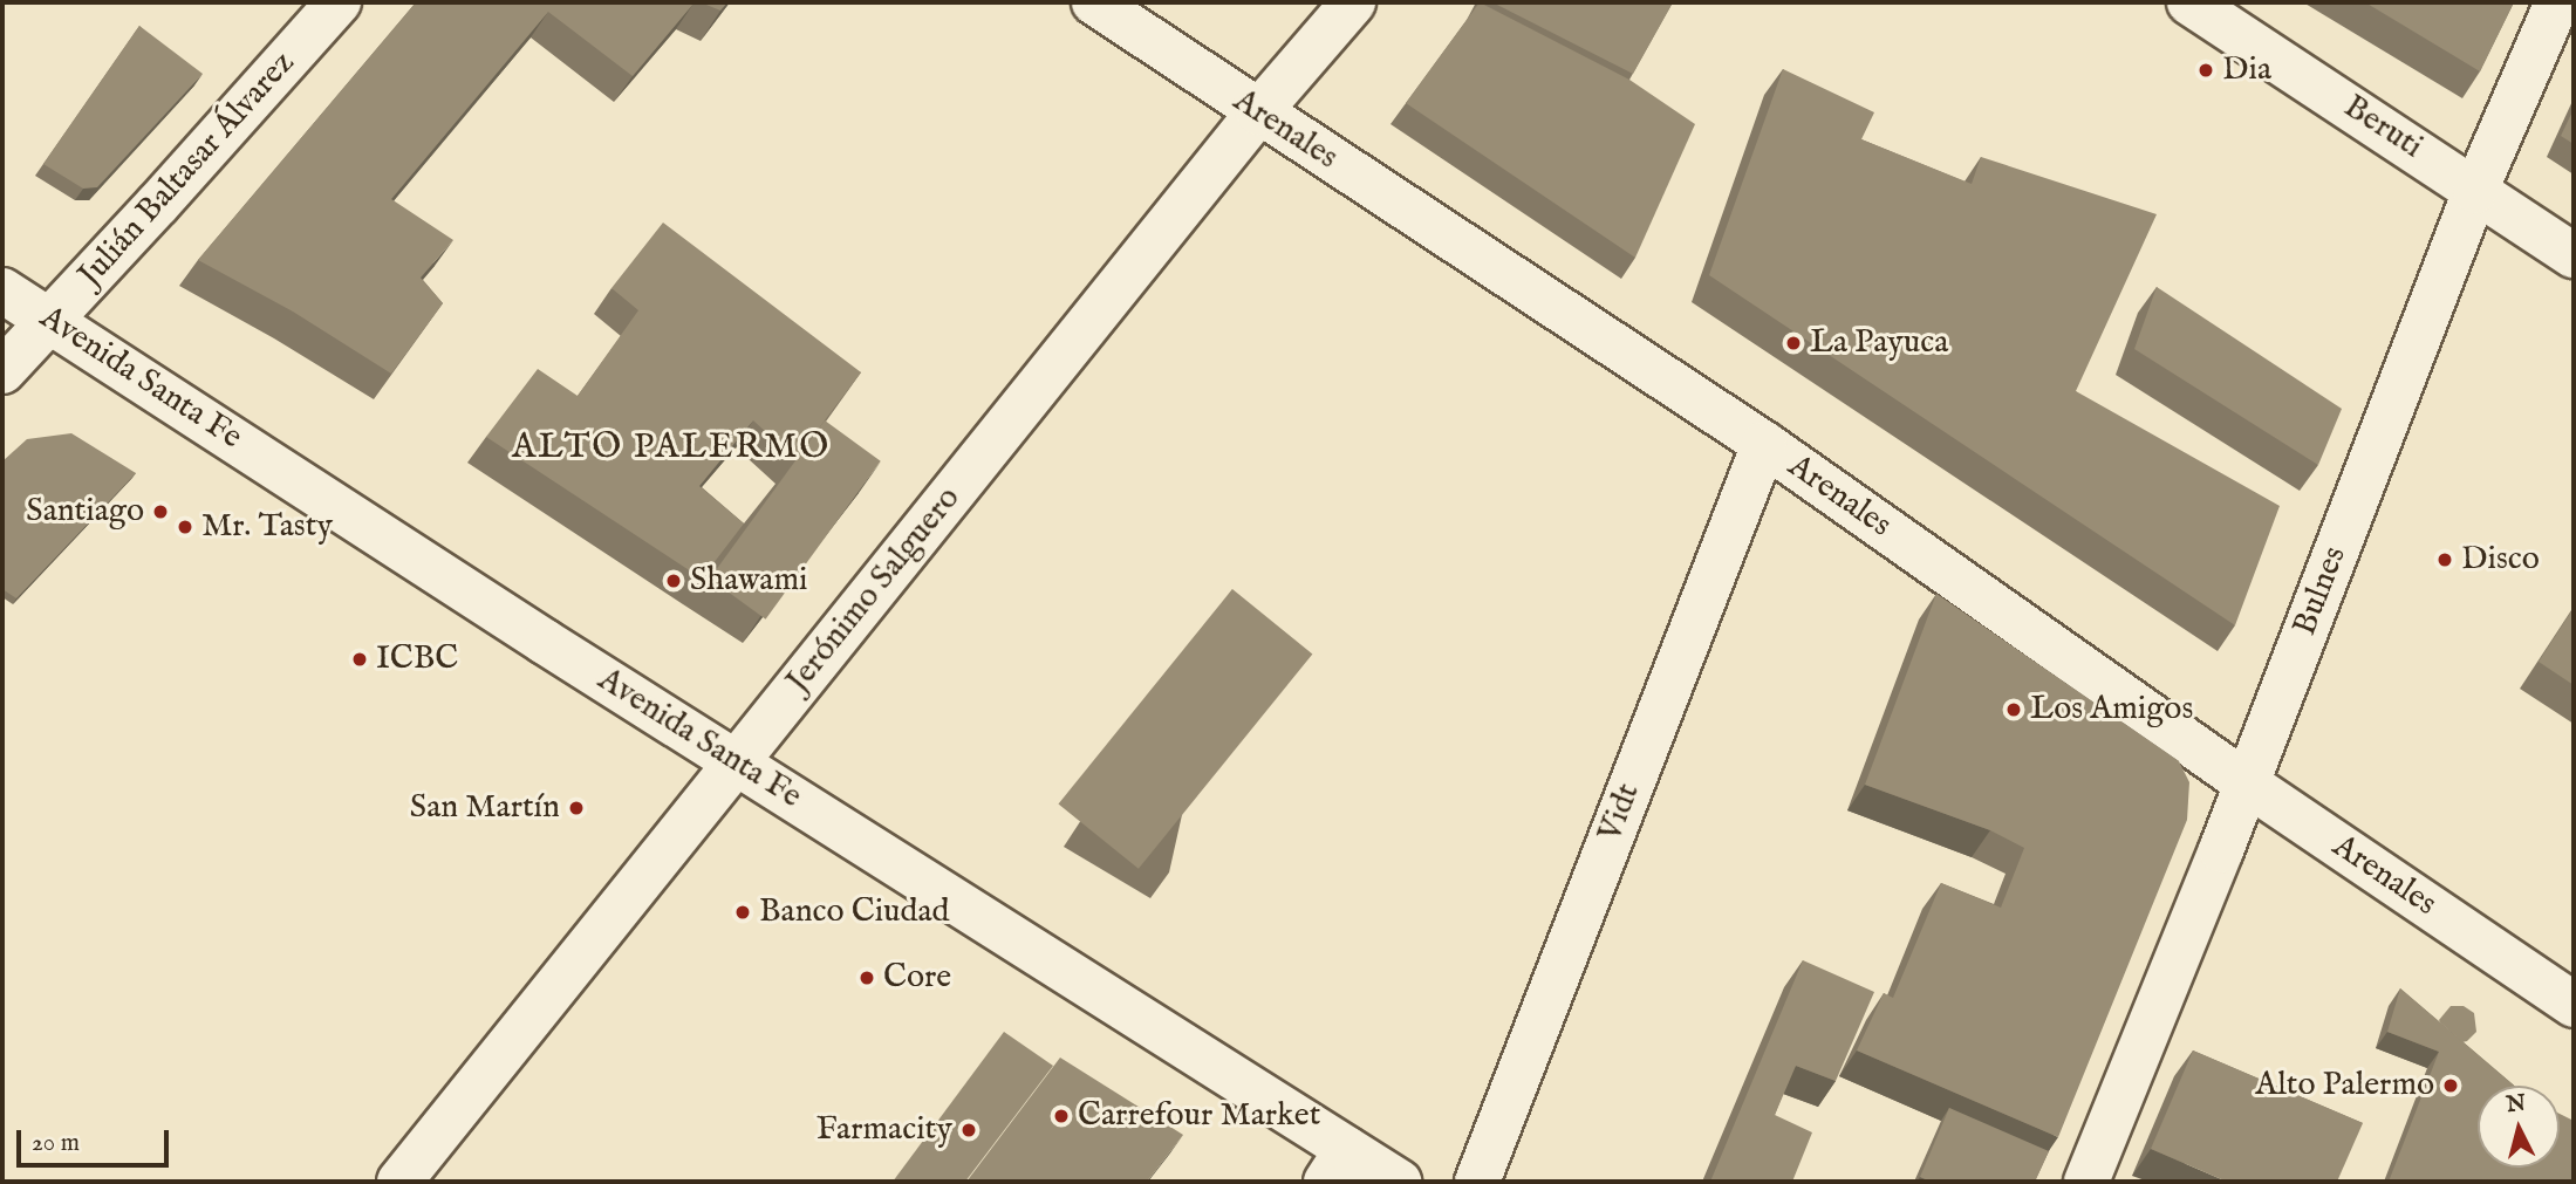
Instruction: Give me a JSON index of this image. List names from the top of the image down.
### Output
{
  "streets": {
    "street": [
      "Beruti",
      "Arenales",
      "Julián Baltasar Álvarez",
      "Avenida Santa Fe",
      "Jerónimo Salguero",
      "Bulnes",
      "Vidt"
    ]
  },
  "crossings": [
    ["Beruti", "Bulnes"],
    ["Arenales", "Jerónimo Salguero"],
    ["Arenales", "Bulnes"],
    ["Arenales", "Vidt"],
    ["Julián Baltasar Álvarez", "Avenida Santa Fe"],
    ["Avenida Santa Fe", "Jerónimo Salguero"]
  ],
  "districts": ["ALTO PALERMO"],
  "places": [
    "Dia",
    "La Payuca",
    "Santiago",
    "Mr. Tasty",
    "Disco",
    "Shawami",
    "ICBC",
    "Los Amigos",
    "San Martín",
    "Banco Ciudad",
    "Core",
    "Alto Palermo",
    "Carrefour Market",
    "Farmacity"
  ],
  "scale_bar": "20 m",
  "north": "top"
}
